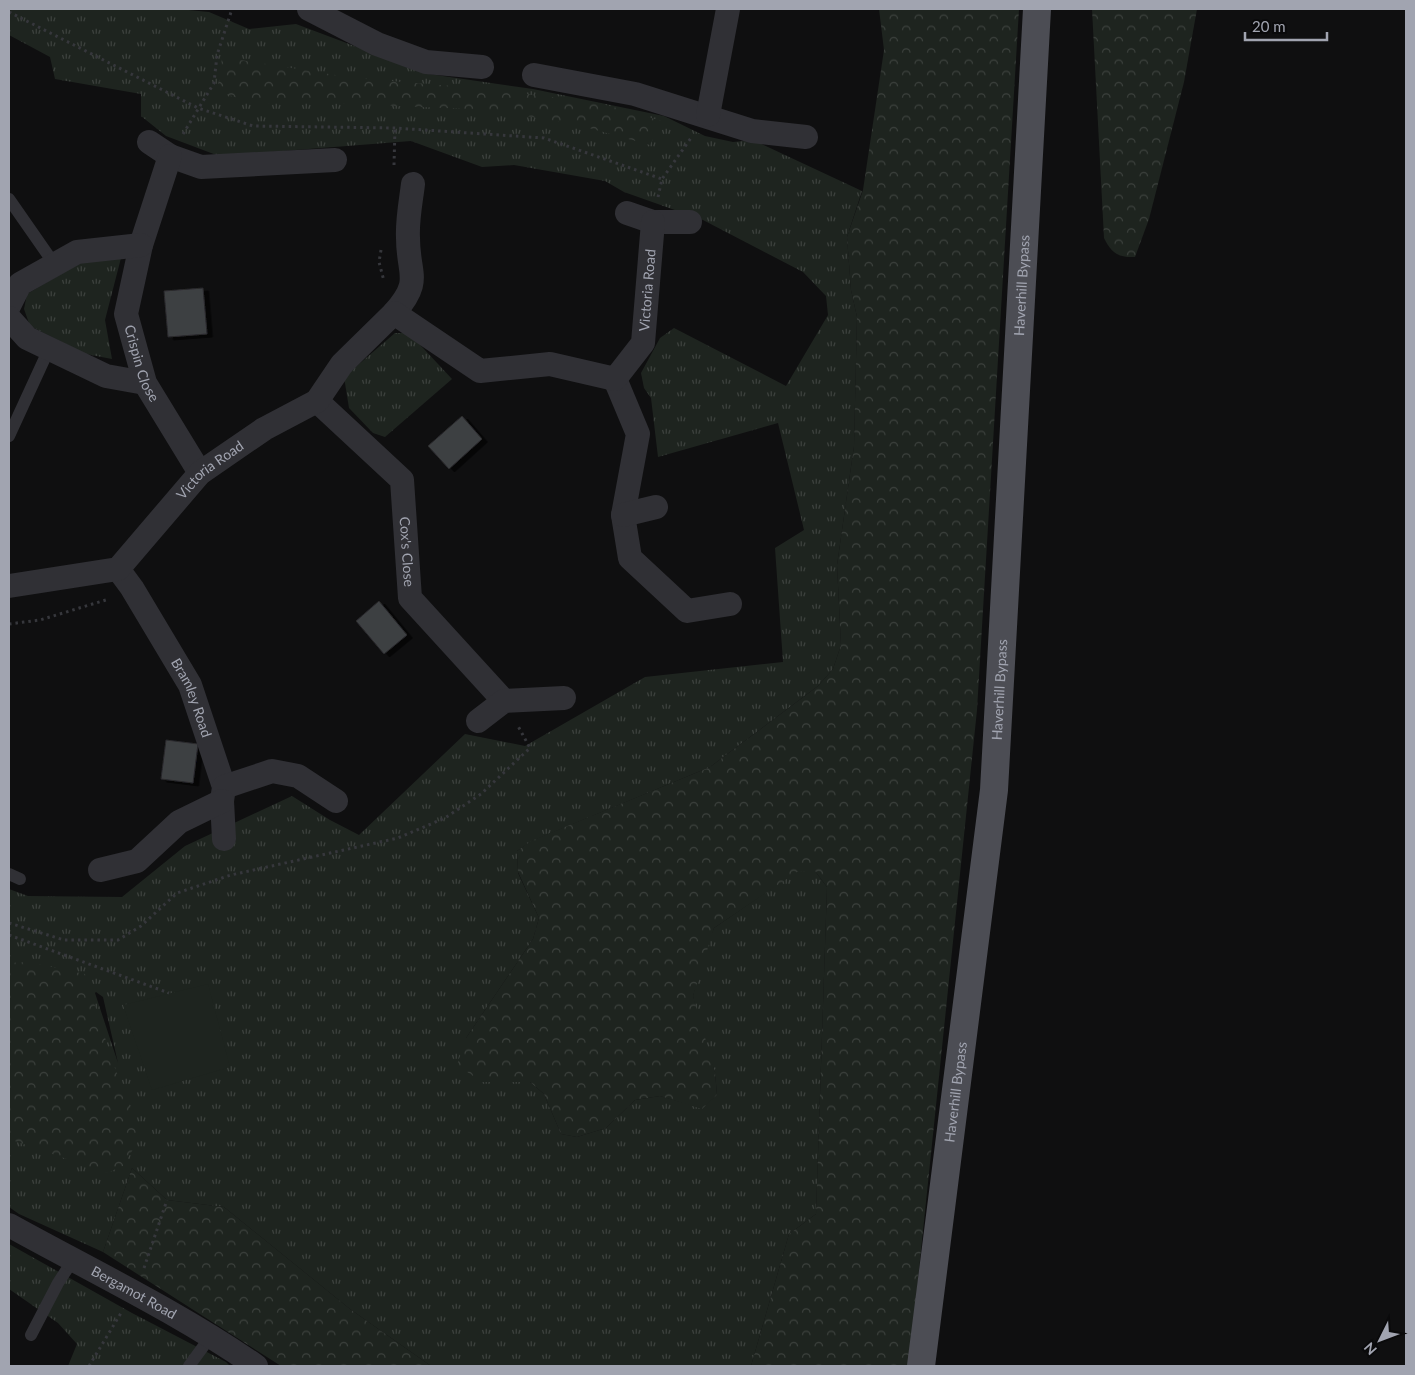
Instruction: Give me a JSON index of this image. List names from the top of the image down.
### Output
{
  "streets": {
    "main road": ["Haverhill Bypass"],
    "street": [
      "Victoria Road",
      "Crispin Close",
      "Cox's Close",
      "Bramley Road",
      "Bergamot Road"
    ]
  },
  "crossings": [
    ["Victoria Road", "Crispin Close"],
    ["Victoria Road", "Cox's Close"],
    ["Victoria Road", "Bramley Road"]
  ],
  "scale_bar": "20 m",
  "north": "bottom left"
}
